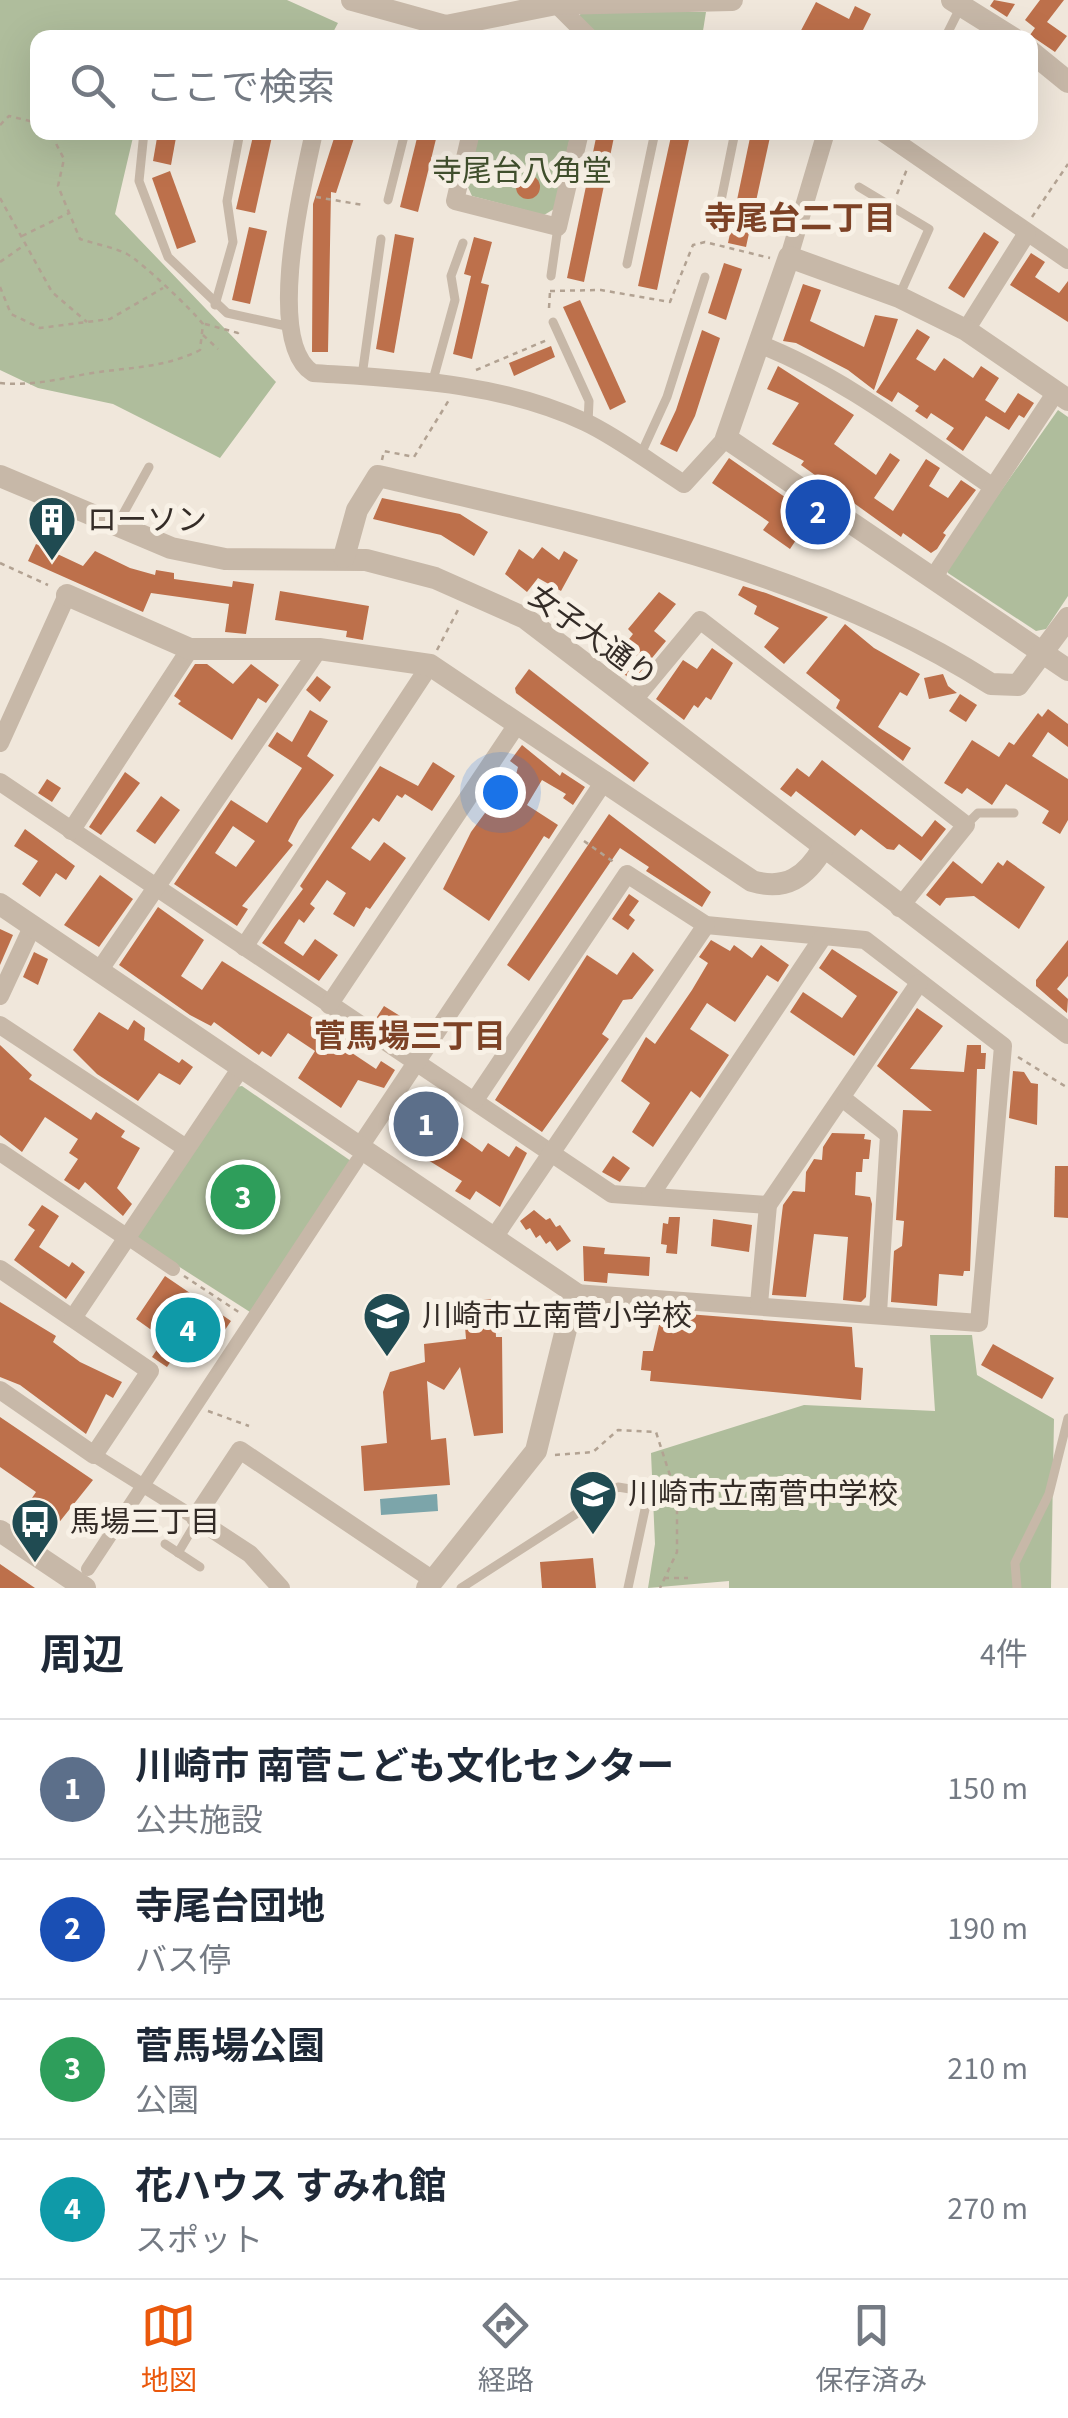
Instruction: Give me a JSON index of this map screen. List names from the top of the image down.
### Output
{
  "streets": {
    "street": ["女子大通り"]
  },
  "districts": ["寺尾台二丁目", "菅馬場三丁目"],
  "parks": ["寺尾台八角堂"],
  "places": {
    "building": ["ローソン"],
    "school or university": ["川崎市立南菅小学校", "川崎市立南菅中学校"],
    "bus stop": ["馬場三丁目"]
  },
  "page": {
    "search": "ここで検索",
    "pins": [
      "2",
      "1",
      "3",
      "4"
    ],
    "heading": ["周辺", "4件"],
    "list": [
      {
        "mark": "1",
        "name": "川崎市 南菅こども文化センター",
        "note": "公共施設",
        "value": "150 m"
      },
      {
        "mark": "2",
        "name": "寺尾台団地",
        "note": "バス停",
        "value": "190 m"
      },
      {
        "mark": "3",
        "name": "菅馬場公園",
        "note": "公園",
        "value": "210 m"
      },
      {
        "mark": "4",
        "name": "花ハウス すみれ館",
        "note": "スポット",
        "value": "270 m"
      }
    ],
    "nav": ["地図", "経路", "保存済み"]
  }
}
